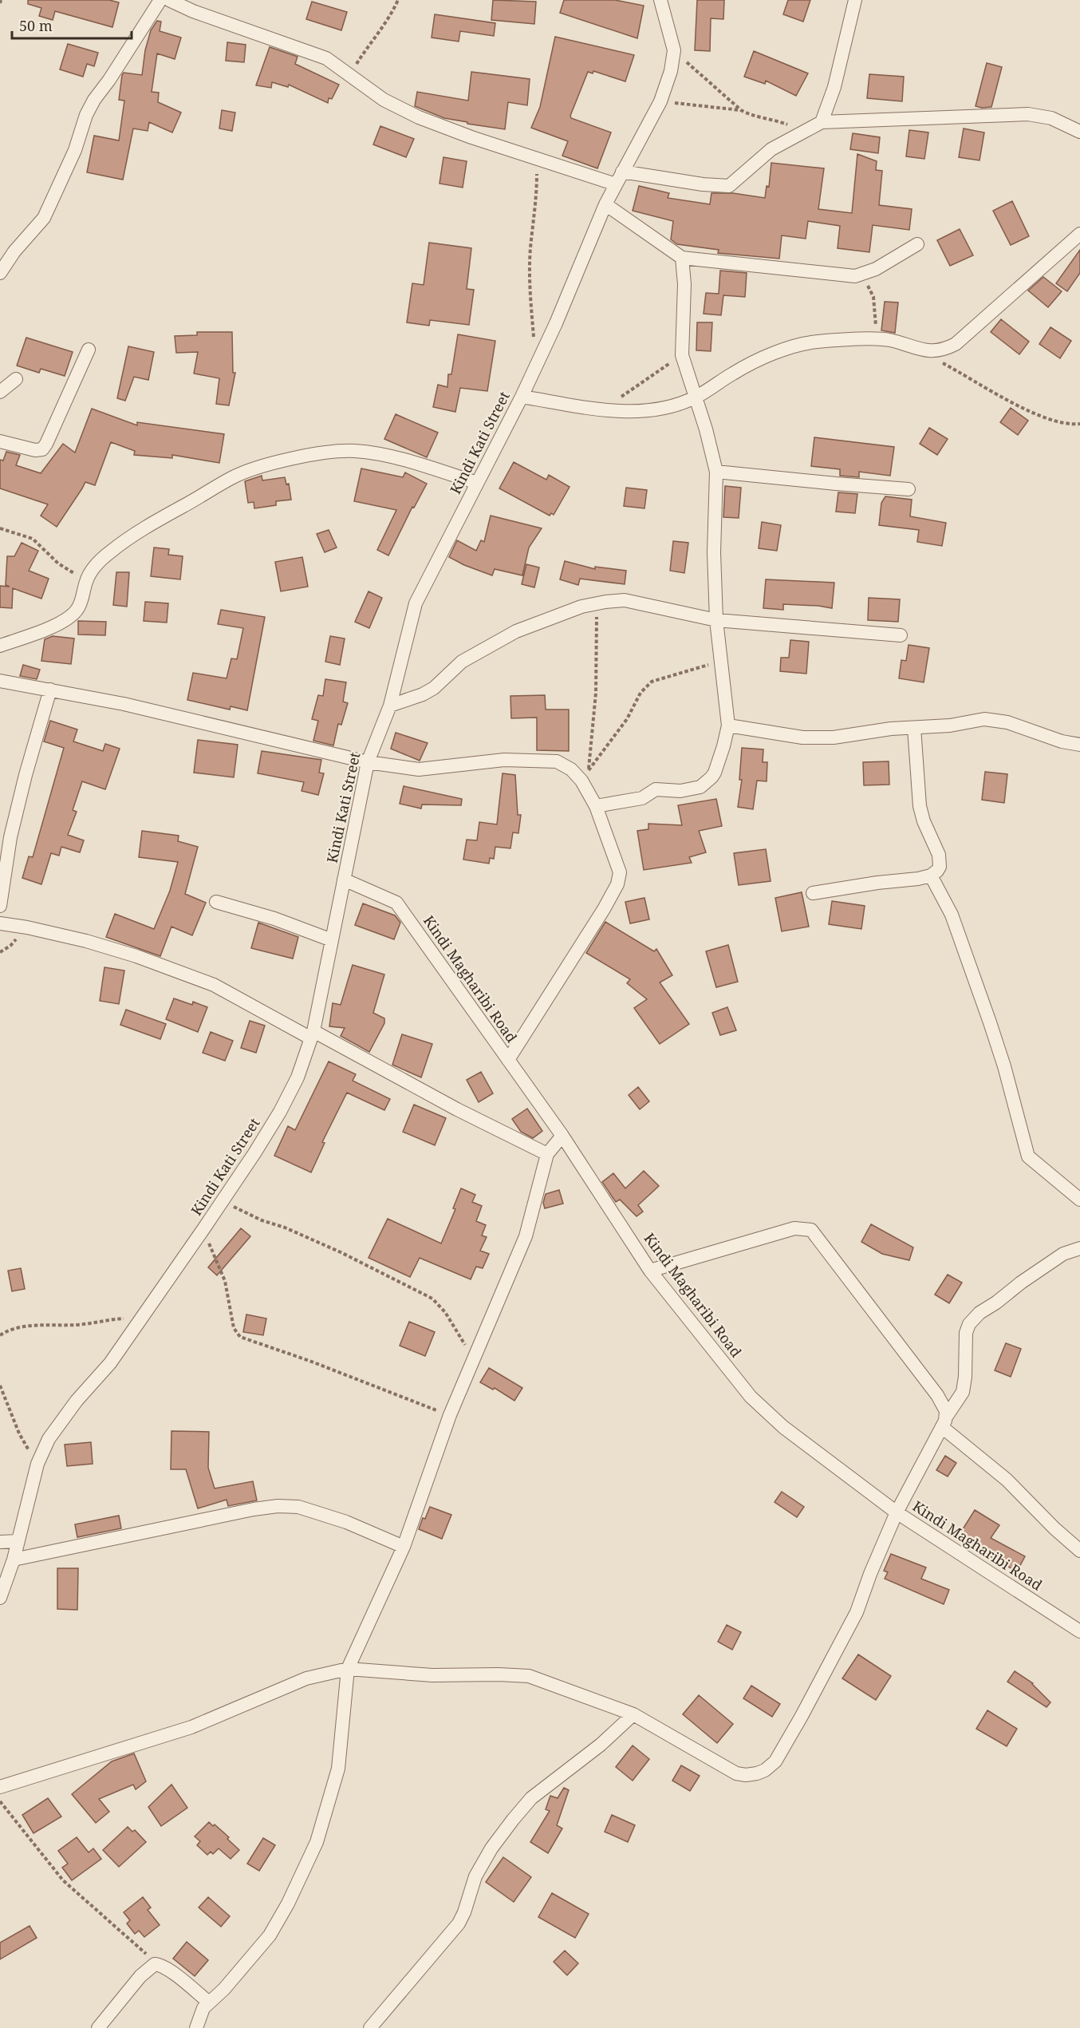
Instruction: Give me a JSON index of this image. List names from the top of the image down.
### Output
{
  "streets": {
    "street": ["Kindi Kati Street", "Kindi Magharibi Road"]
  },
  "crossings": [
    ["Kindi Kati Street", "Kindi Magharibi Road"]
  ],
  "scale_bar": "50 m"
}
